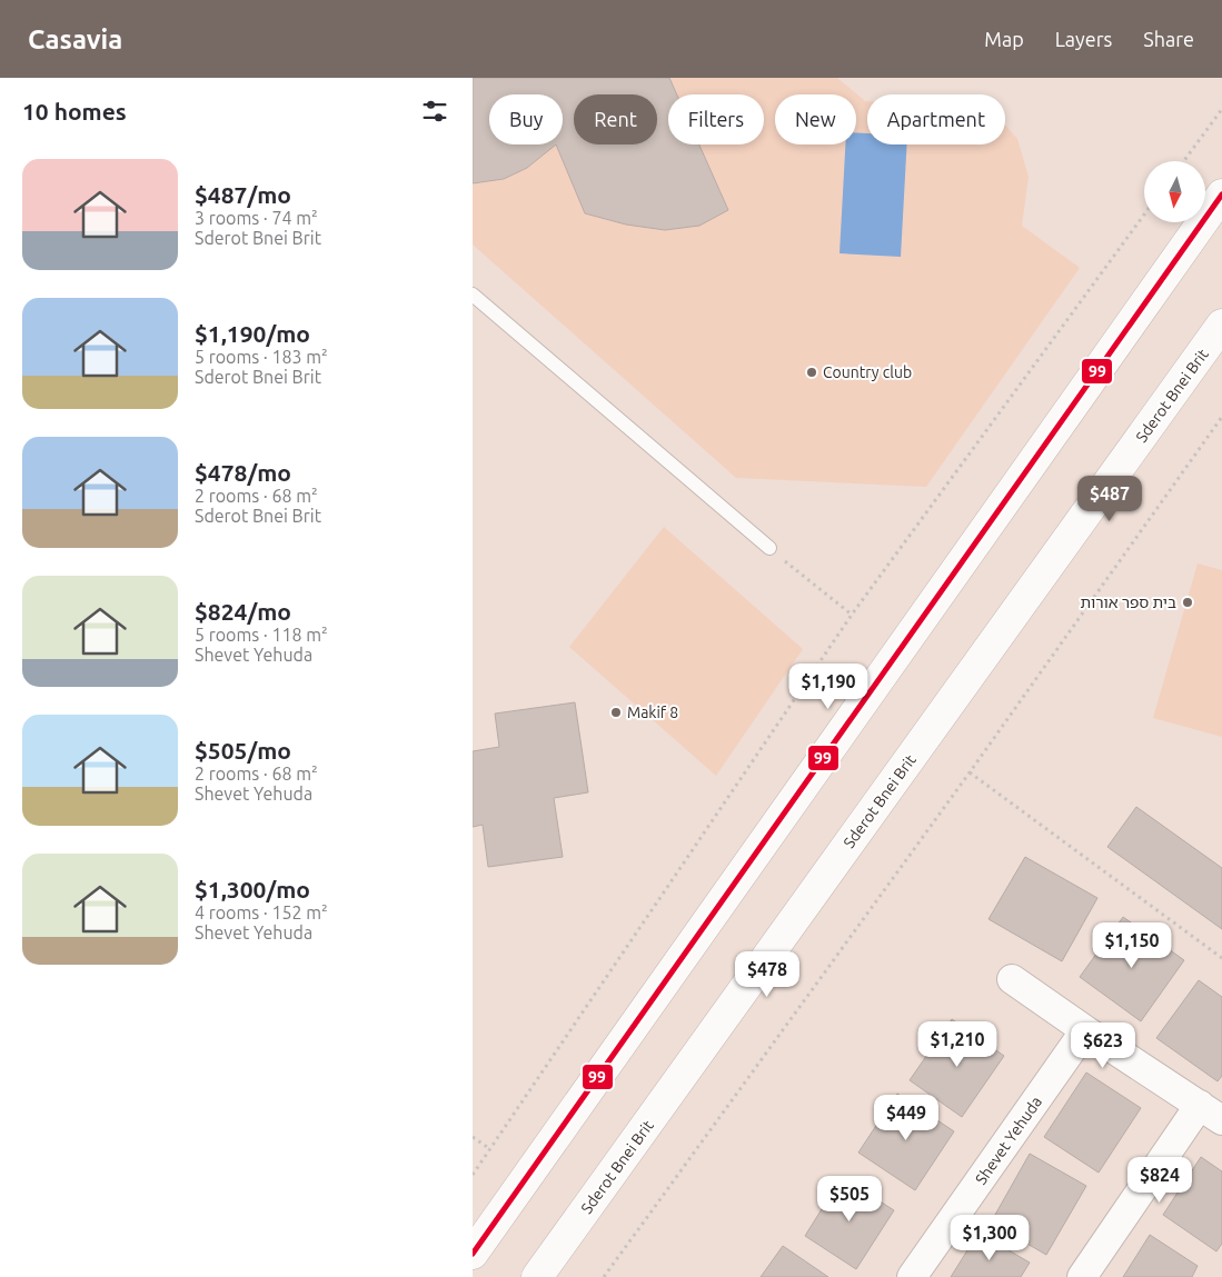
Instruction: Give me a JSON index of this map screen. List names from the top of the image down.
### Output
{
  "streets": {
    "main road": ["Sderot Bnei Brit"],
    "street": ["Shevet Yehuda"]
  },
  "places": ["Country club", "בית ספר אורות", "Makif 8"],
  "lines": ["transit line 99"],
  "north": "bottom",
  "page": {
    "header": "Casavia",
    "nav": ["Map", "Layers", "Share"],
    "heading": "10 homes",
    "chip": [
      "Buy",
      "Rent",
      "Filters",
      "New",
      "Apartment"
    ],
    "list": [
      {
        "name": "$487/mo",
        "note": "3 rooms · 74 m² · Sderot Bnei Brit"
      },
      {
        "name": "$1,190/mo",
        "note": "5 rooms · 183 m² · Sderot Bnei Brit"
      },
      {
        "name": "$478/mo",
        "note": "2 rooms · 68 m² · Sderot Bnei Brit"
      },
      {
        "name": "$824/mo",
        "note": "5 rooms · 118 m² · Shevet Yehuda"
      },
      {
        "name": "$505/mo",
        "note": "2 rooms · 68 m² · Shevet Yehuda"
      },
      {
        "name": "$1,300/mo",
        "note": "4 rooms · 152 m² · Shevet Yehuda"
      }
    ],
    "price": [
      "$487",
      "$1,190",
      "$1,150",
      "$478",
      "$1,210",
      "$623",
      "$449",
      "$824",
      "$505",
      "$1,300"
    ]
  }
}
